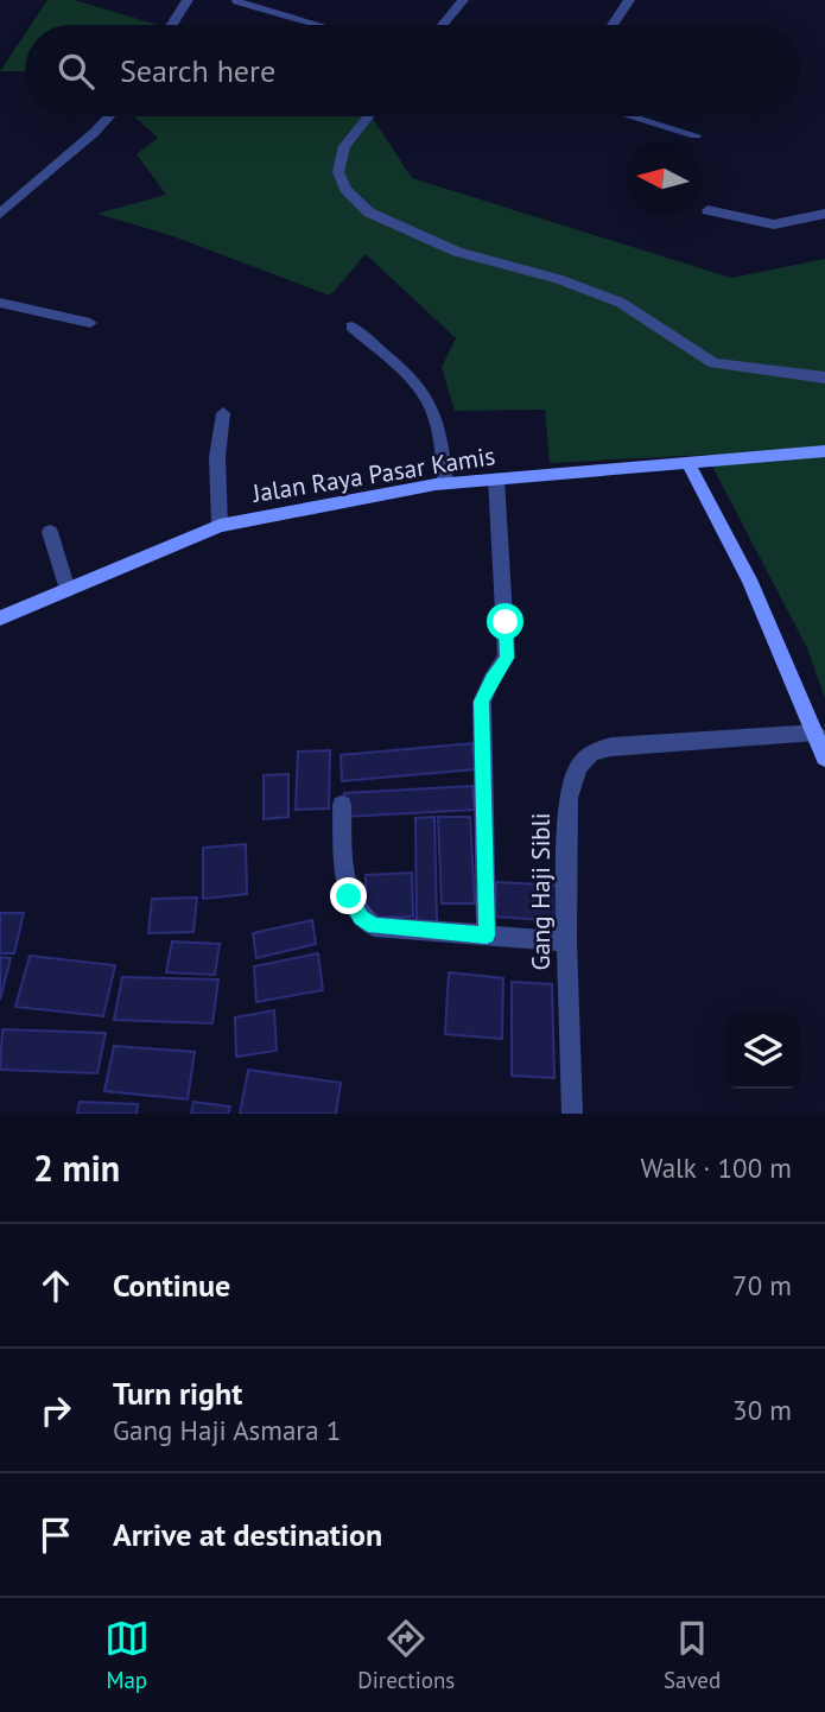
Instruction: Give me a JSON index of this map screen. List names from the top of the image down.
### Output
{
  "streets": {
    "main road": ["Jalan Raya Pasar Kamis"],
    "street": ["Gang Haji Sibli"]
  },
  "north": "left",
  "page": {
    "search": "Search here",
    "heading": ["2 min", "Walk · 100 m"],
    "list": [
      ["Continue", "70 m"],
      ["Turn right", "Gang Haji Asmara 1", "30 m"],
      "Arrive at destination"
    ],
    "nav": ["Map", "Directions", "Saved"]
  }
}
